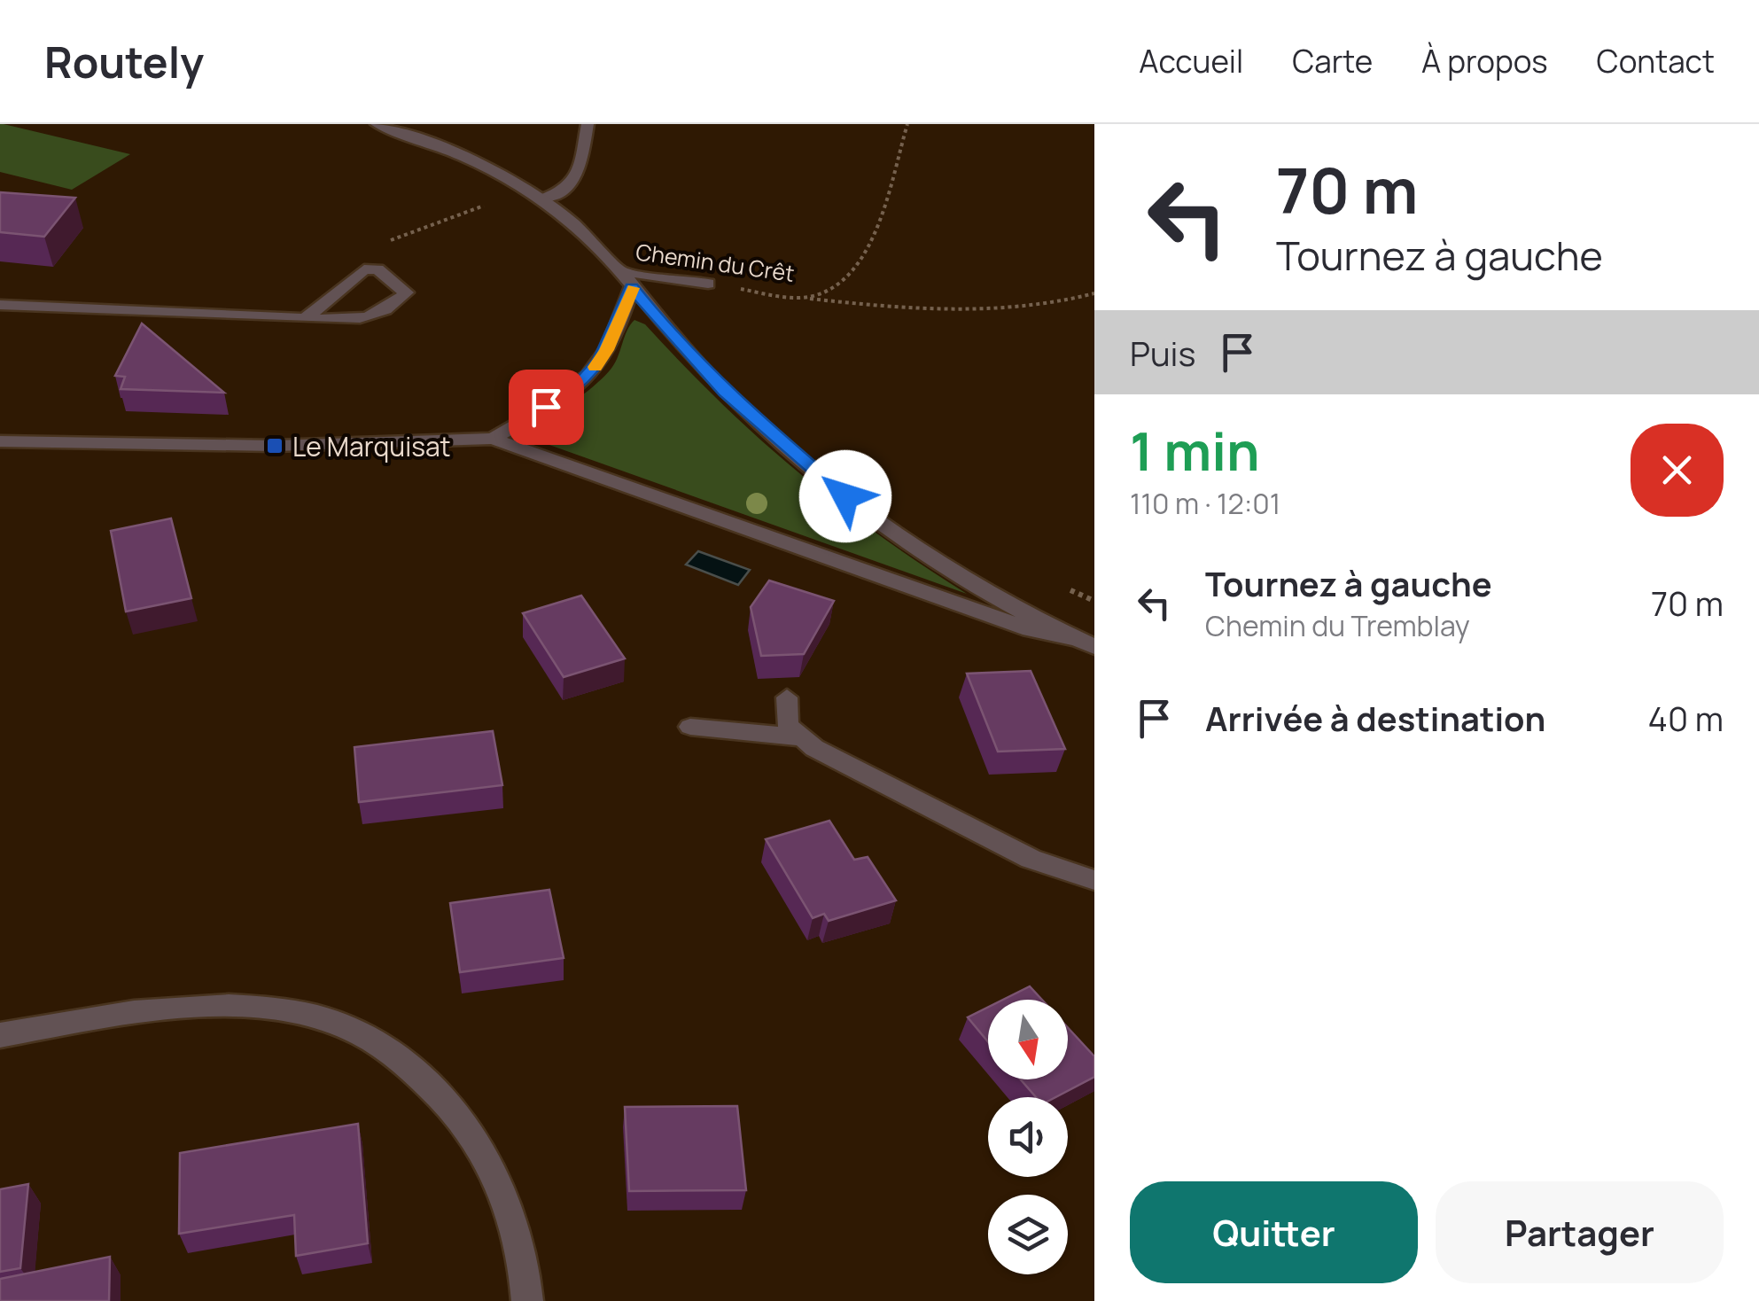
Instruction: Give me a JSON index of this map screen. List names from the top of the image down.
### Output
{
  "streets": {
    "street": ["Chemin du Crêt"]
  },
  "places": {
    "transit": ["Le Marquisat"]
  },
  "north": "bottom",
  "page": {
    "header": "Routely",
    "nav": [
      "Accueil",
      "Carte",
      "À propos",
      "Contact"
    ],
    "turn": ["70 m", "Tournez à gauche"],
    "then": "Puis",
    "heading": ["1 min", "110 m · 12:01"],
    "list": [
      {
        "name": "Tournez à gauche",
        "note": "Chemin du Tremblay",
        "value": "70 m"
      },
      {
        "name": "Arrivée à destination",
        "value": "40 m"
      }
    ],
    "buttons": ["Quitter", "Partager"]
  }
}
